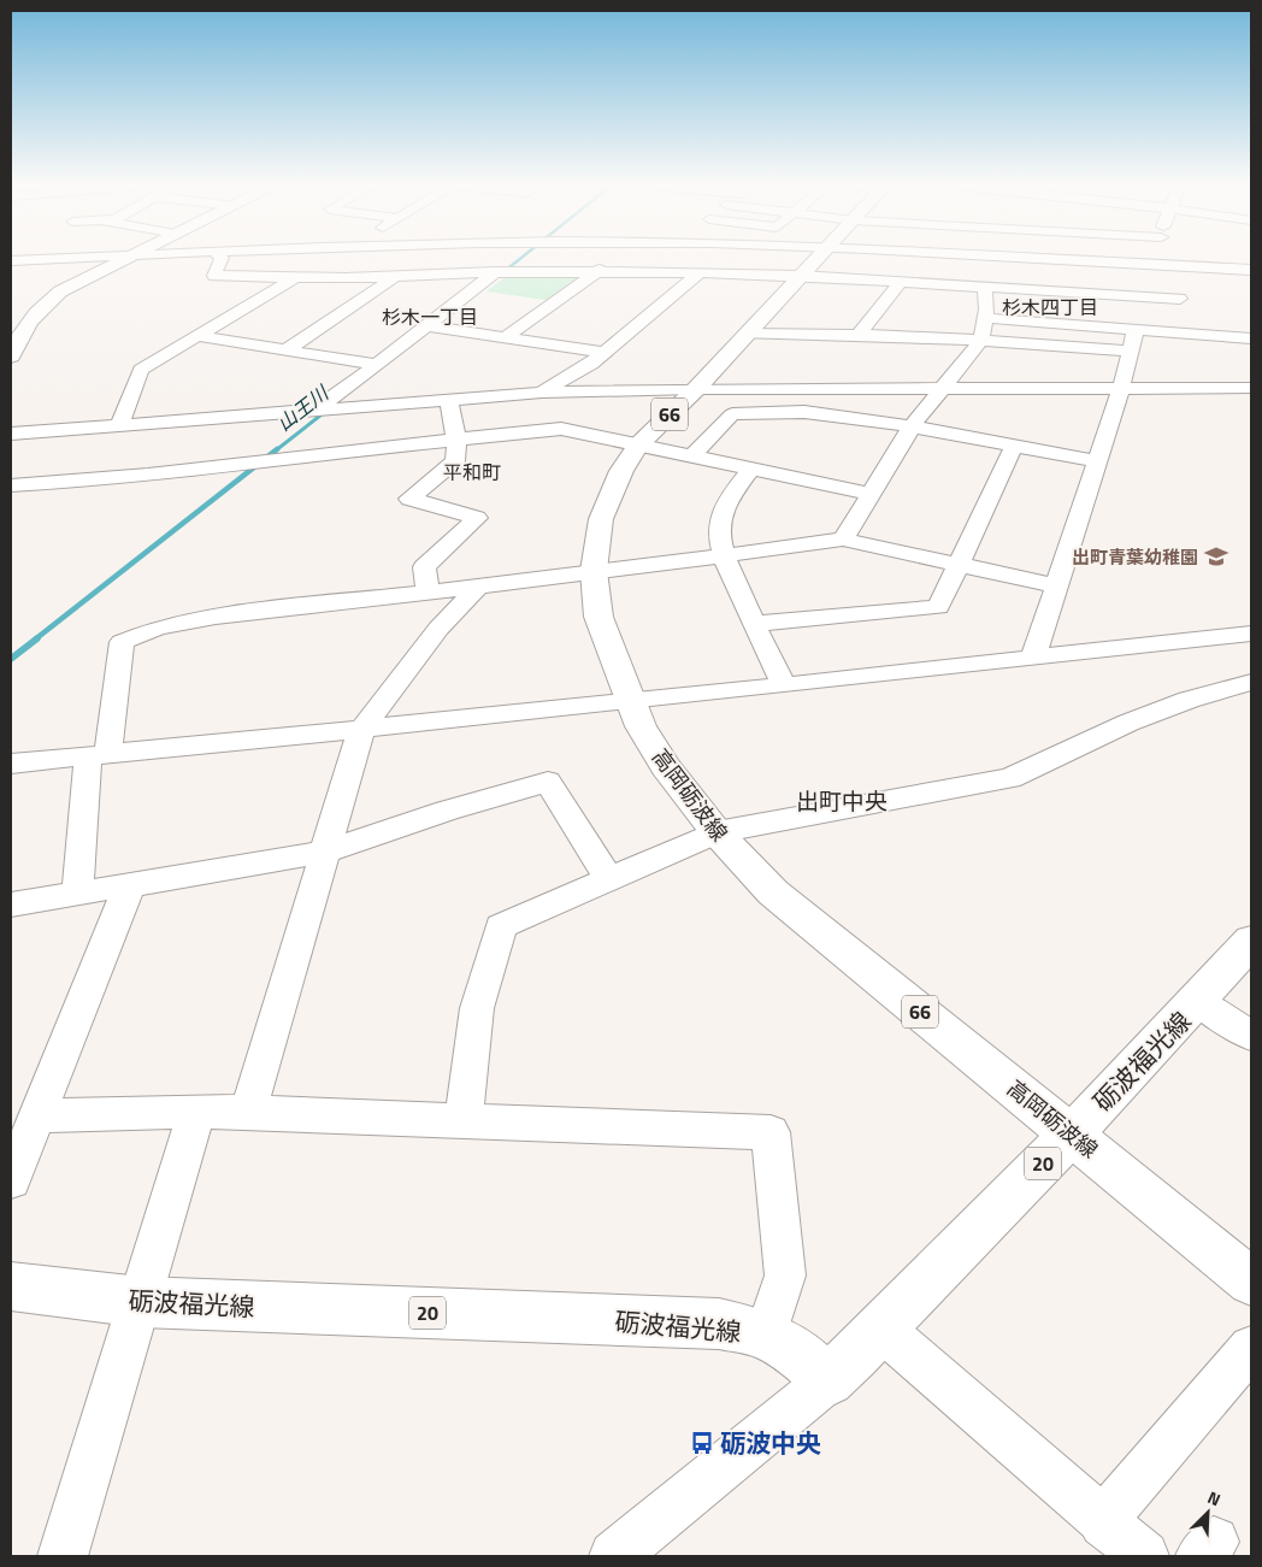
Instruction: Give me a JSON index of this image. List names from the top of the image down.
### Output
{
  "streets": {
    "main road": [
      "66",
      "高岡砺波線",
      "砺波福光線",
      "20"
    ]
  },
  "crossings": [
    ["高岡砺波線", "砺波福光線"]
  ],
  "districts": [
    "杉木四丁目",
    "杉木一丁目",
    "平和町",
    "出町中央"
  ],
  "water": ["山王川"],
  "places": {
    "school or university": ["出町青葉幼稚園"],
    "bus stop": ["砺波中央"]
  },
  "north": "top right"
}
